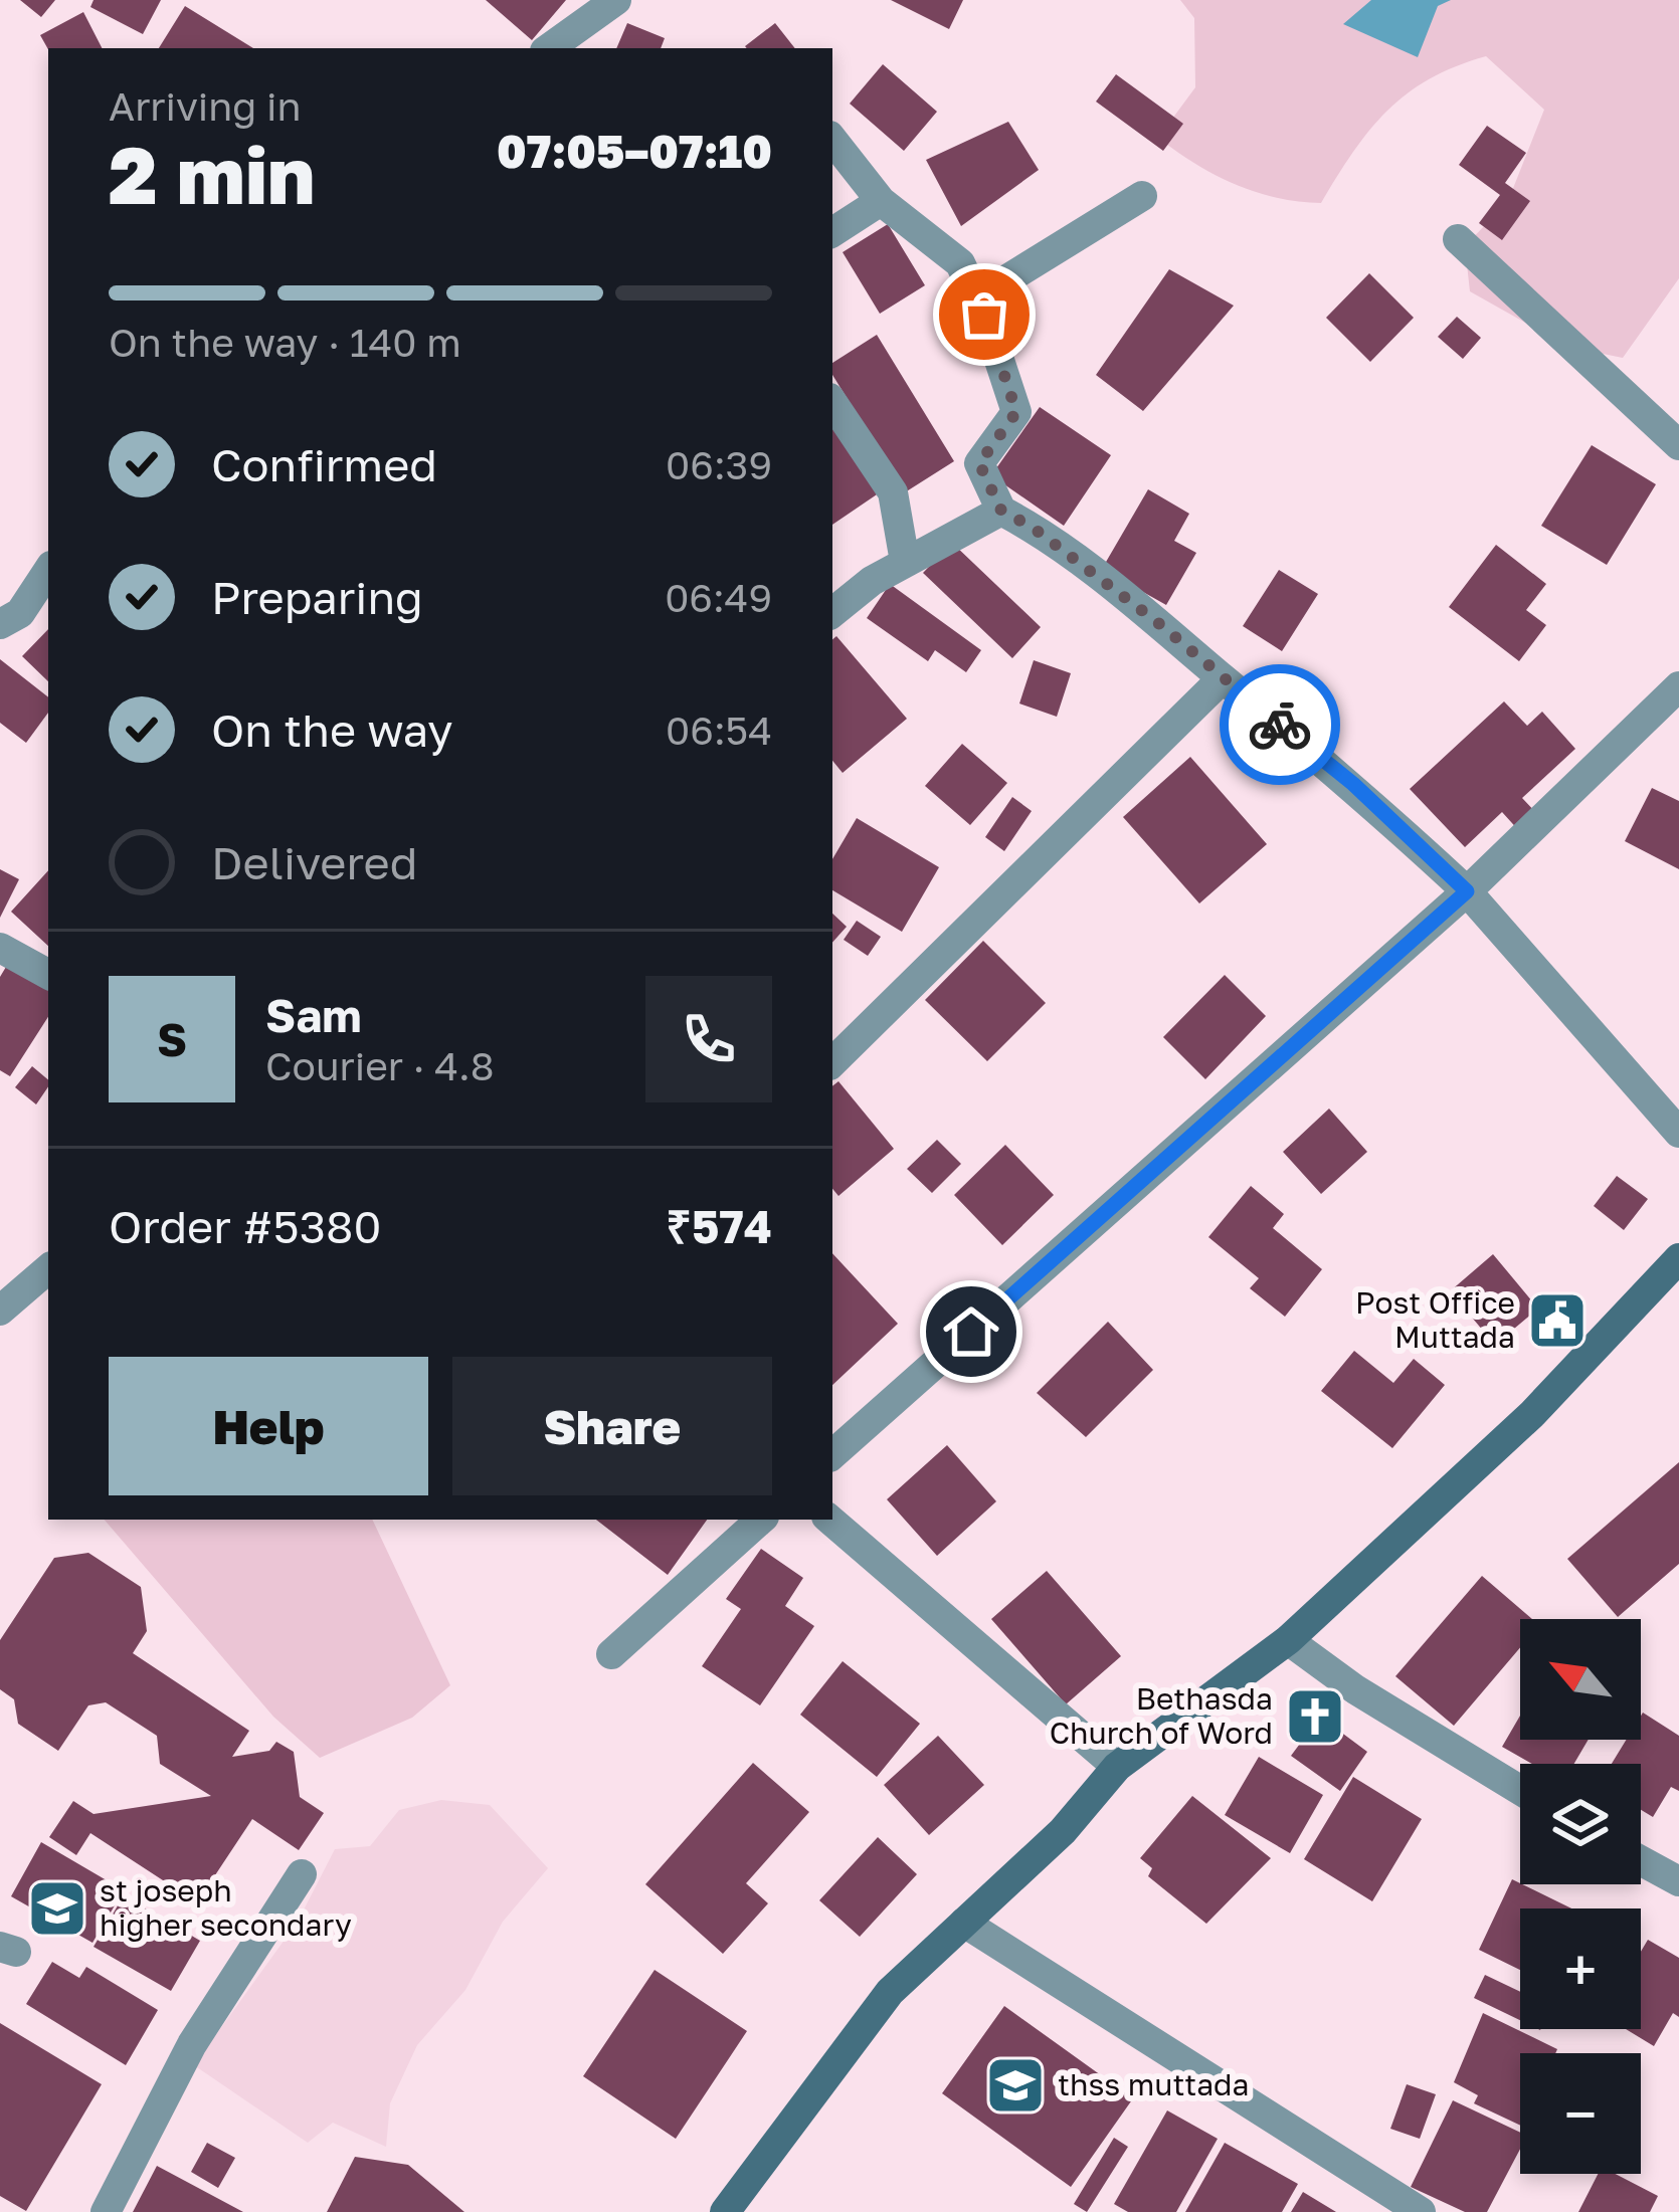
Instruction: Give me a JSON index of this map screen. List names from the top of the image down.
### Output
{
  "places": {
    "public building": ["Post Office Muttada"],
    "church": ["Bethasda Church of Word"],
    "school or university": ["st joseph higher secondary", "thss muttada"]
  },
  "north": "top left",
  "page": {
    "heading": ["2 min", "Arriving in", "07:05–07:10"],
    "panel": [
      "Sam",
      "Courier · 4.8",
      "Order #5380",
      "₹574"
    ],
    "bar": "On the way · 140 m",
    "list": [
      ["Confirmed", "06:39"],
      ["Preparing", "06:49"],
      ["On the way", "06:54"],
      "Delivered"
    ],
    "round": "S",
    "buttons": ["Help", "Share"],
    "map_buttons": ["+", "−"]
  }
}
